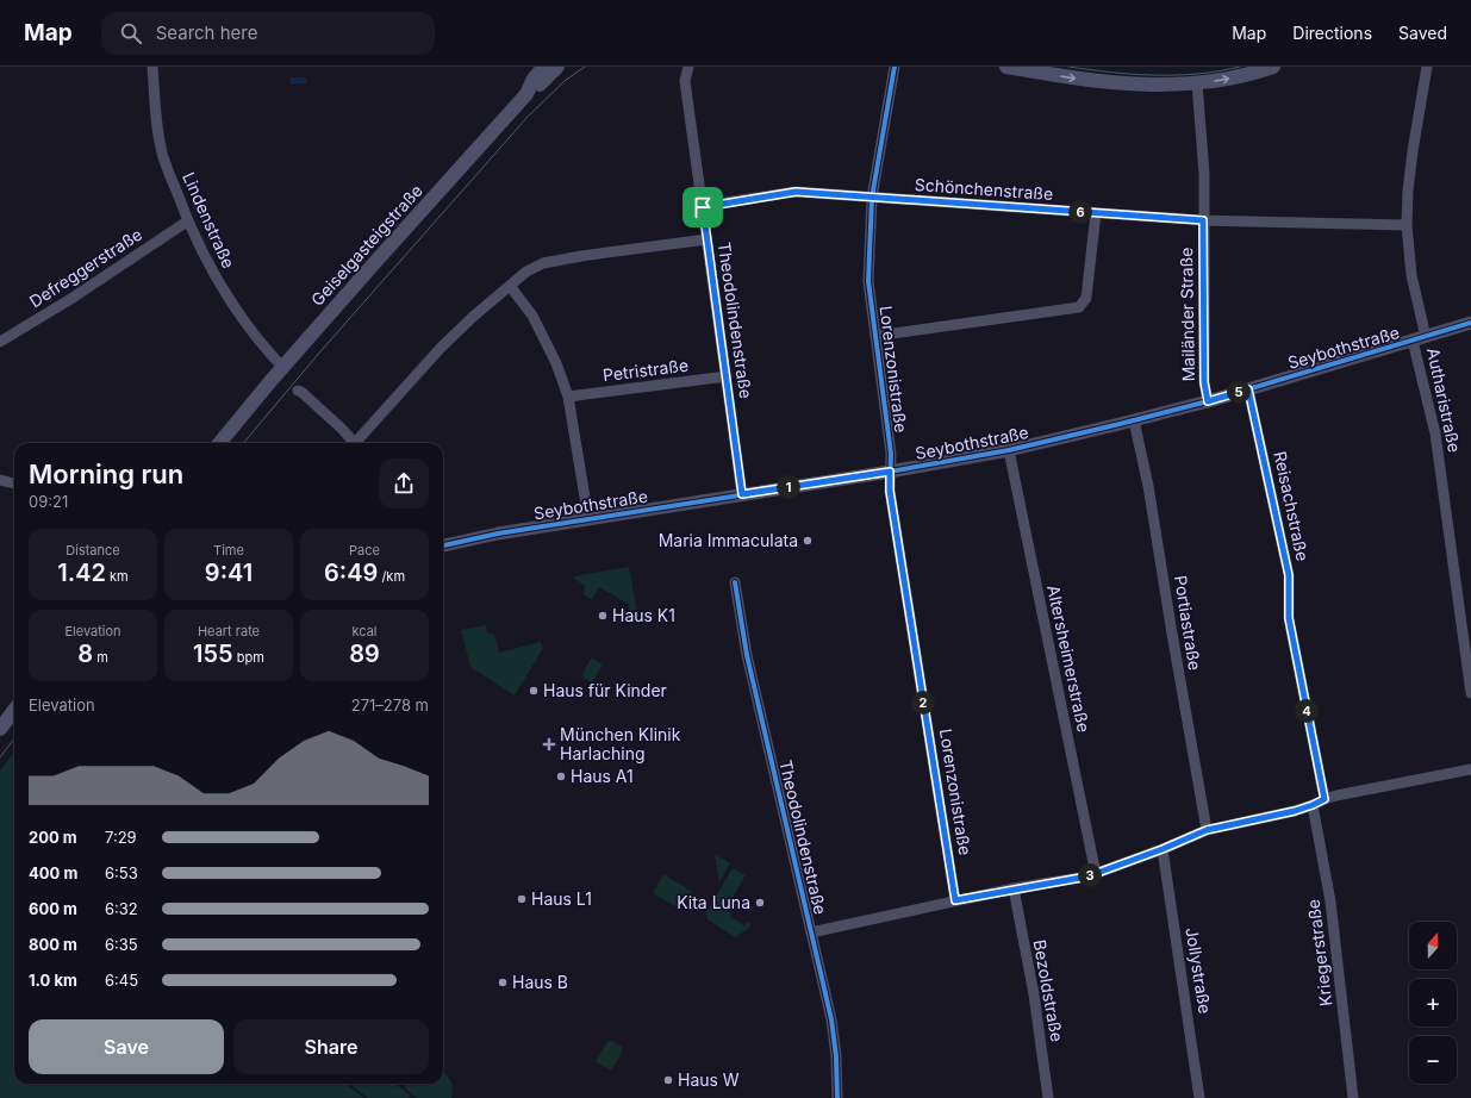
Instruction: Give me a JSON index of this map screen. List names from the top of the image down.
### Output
{
  "streets": {
    "main road": ["Geiselgasteigstraße"],
    "street": [
      "Schönchenstraße",
      "Lindenstraße",
      "Defreggerstraße",
      "Mailänder Straße",
      "Theodolindenstraße",
      "Seybothstraße",
      "Lorenzonistraße",
      "Petristraße",
      "Autharistraße",
      "Reisachstraße",
      "Portiastraße",
      "Altersheimerstraße",
      "Kriegerstraße",
      "Jollystraße",
      "Bezoldstraße"
    ]
  },
  "crossings": [
    ["Schönchenstraße", "Mailänder Straße"],
    ["Schönchenstraße", "Theodolindenstraße"],
    ["Schönchenstraße", "Lorenzonistraße"],
    ["Schönchenstraße", "Autharistraße"],
    ["Lindenstraße", "Geiselgasteigstraße"],
    ["Lindenstraße", "Defreggerstraße"],
    ["Mailänder Straße", "Seybothstraße"],
    ["Theodolindenstraße", "Seybothstraße"],
    ["Theodolindenstraße", "Petristraße"],
    ["Seybothstraße", "Lorenzonistraße"],
    ["Seybothstraße", "Autharistraße"],
    ["Seybothstraße", "Reisachstraße"],
    ["Seybothstraße", "Portiastraße"],
    ["Seybothstraße", "Altersheimerstraße"]
  ],
  "places": {
    "other": [
      "Maria Immaculata",
      "Haus K1",
      "Haus für Kinder",
      "Haus A1",
      "Haus L1",
      "Kita Luna",
      "Haus B",
      "Haus W"
    ],
    "health": ["München Klinik Harlaching"]
  },
  "north": "top",
  "page": {
    "header": "Map",
    "search": "Search here",
    "nav": ["Map", "Directions", "Saved"],
    "pins": [
      "6",
      "5",
      "1",
      "2",
      "4",
      "3"
    ],
    "heading": ["Morning run", "09:21"],
    "stats": [
      ["Distance", "1.42 km"],
      ["Time", "9:41"],
      ["Pace", "6:49 /km"],
      ["Elevation", "8 m"],
      ["Heart rate", "155 bpm"],
      ["kcal", "89"]
    ],
    "chart": ["Elevation", "271–278 m"],
    "list": [
      {
        "name": "200 m",
        "note": "7:29"
      },
      {
        "name": "400 m",
        "note": "6:53"
      },
      {
        "name": "600 m",
        "note": "6:32"
      },
      {
        "name": "800 m",
        "note": "6:35"
      },
      {
        "name": "1.0 km",
        "note": "6:45"
      }
    ],
    "map_buttons": ["+", "−"],
    "buttons": ["Save", "Share"]
  }
}
